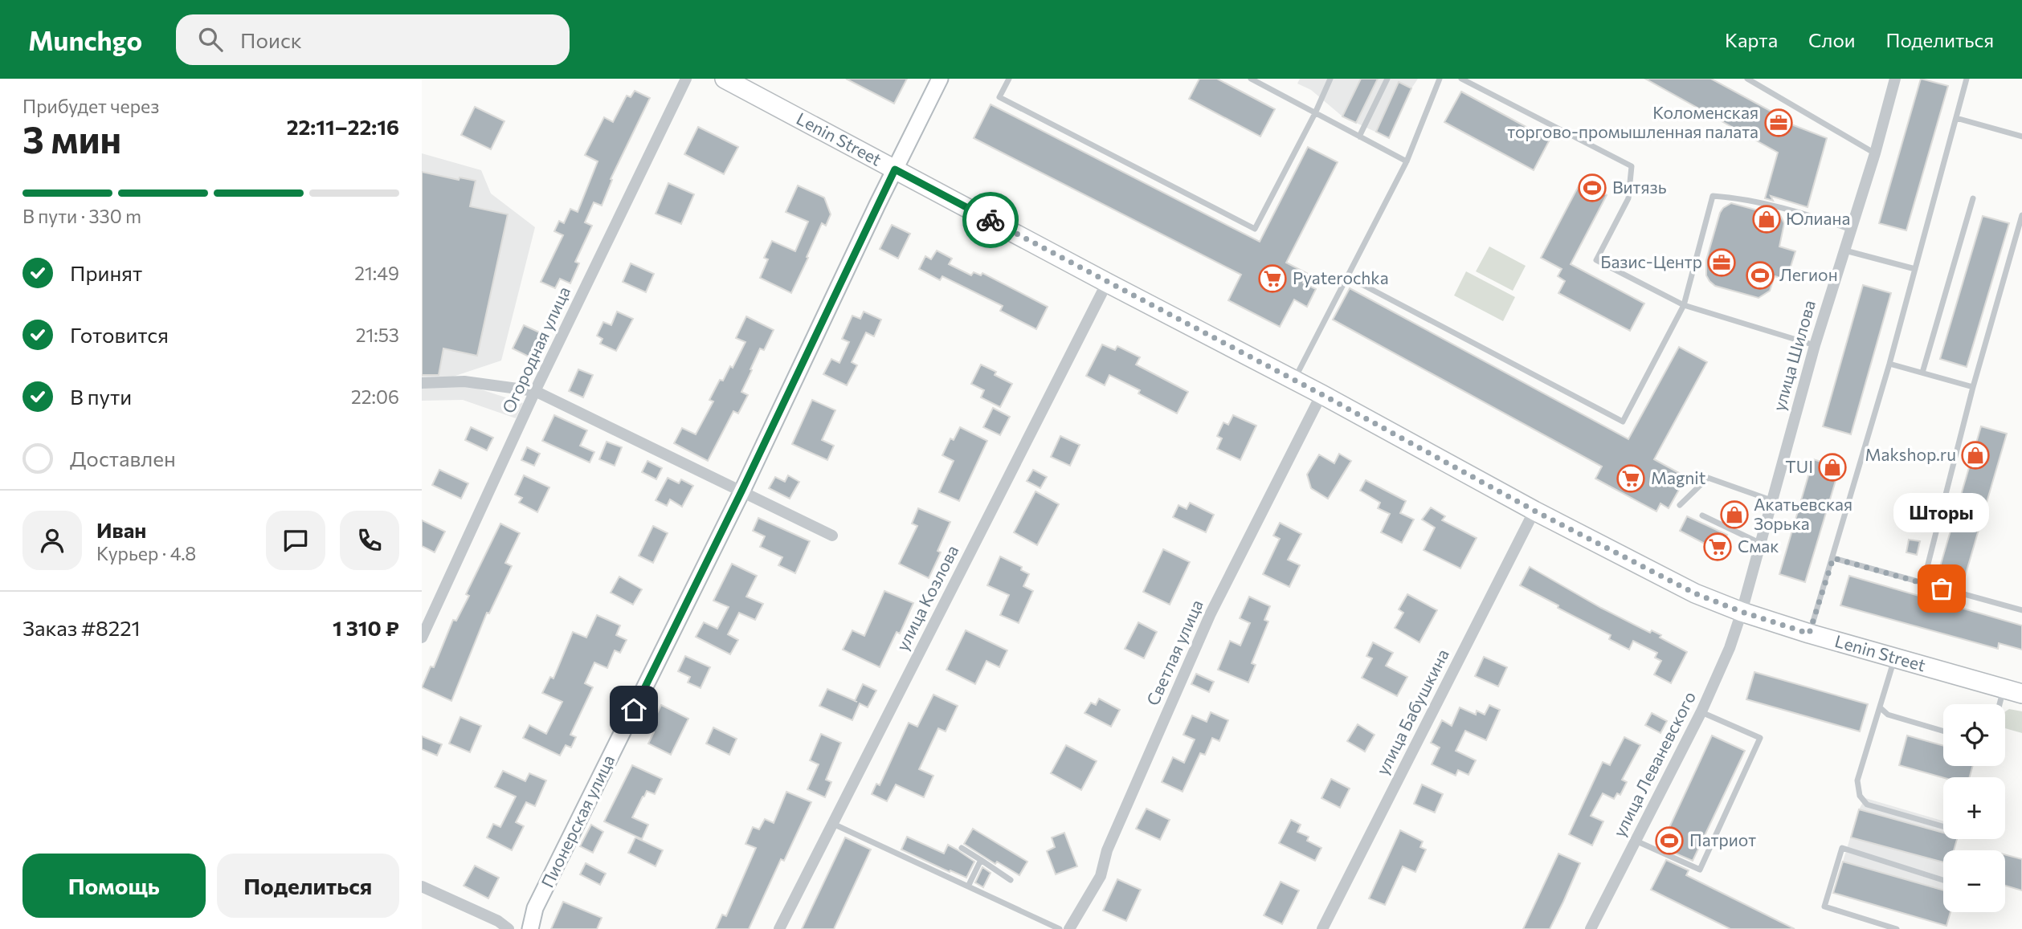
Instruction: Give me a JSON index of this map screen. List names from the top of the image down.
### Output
{
  "streets": {
    "main road": ["Lenin Street"],
    "street": [
      "Огородная улица",
      "улица Шилова",
      "улица Козлова",
      "Светлая улица",
      "улица Бабушкина",
      "улица Леваневского",
      "Пионерская улица"
    ]
  },
  "crossings": [
    ["Lenin Street", "улица Шилова"],
    ["Lenin Street", "улица Козлова"],
    ["Lenin Street", "Светлая улица"],
    ["Lenin Street", "улица Бабушкина"],
    ["Lenin Street", "улица Леваневского"],
    ["Lenin Street", "Пионерская улица"],
    ["улица Шилова", "улица Леваневского"]
  ],
  "places": {
    "office": ["Коломенская торгово-промышленная палата", "Базис-Центр"],
    "sports": ["Витязь", "Легион", "Патриот"],
    "shop": [
      "Юлиана",
      "Makshop.ru",
      "TUI",
      "Акатьевская Зорька"
    ],
    "supermarket": ["Pyaterochka", "Magnit", "Смак"],
    "other": ["Шторы"]
  },
  "page": {
    "header": "Munchgo",
    "search": "Поиск",
    "nav": ["Карта", "Слои", "Поделиться"],
    "heading": ["3 мин", "Прибудет через", "22:11–22:16"],
    "panel": [
      "Иван",
      "Курьер · 4.8",
      "Заказ #8221",
      "1 310 ₽"
    ],
    "bar": "В пути · 330 m",
    "list": [
      ["Принят", "21:49"],
      ["Готовится", "21:53"],
      ["В пути", "22:06"],
      "Доставлен"
    ],
    "bubble": "Шторы",
    "map_buttons": ["+", "−"],
    "buttons": ["Помощь", "Поделиться"]
  }
}
